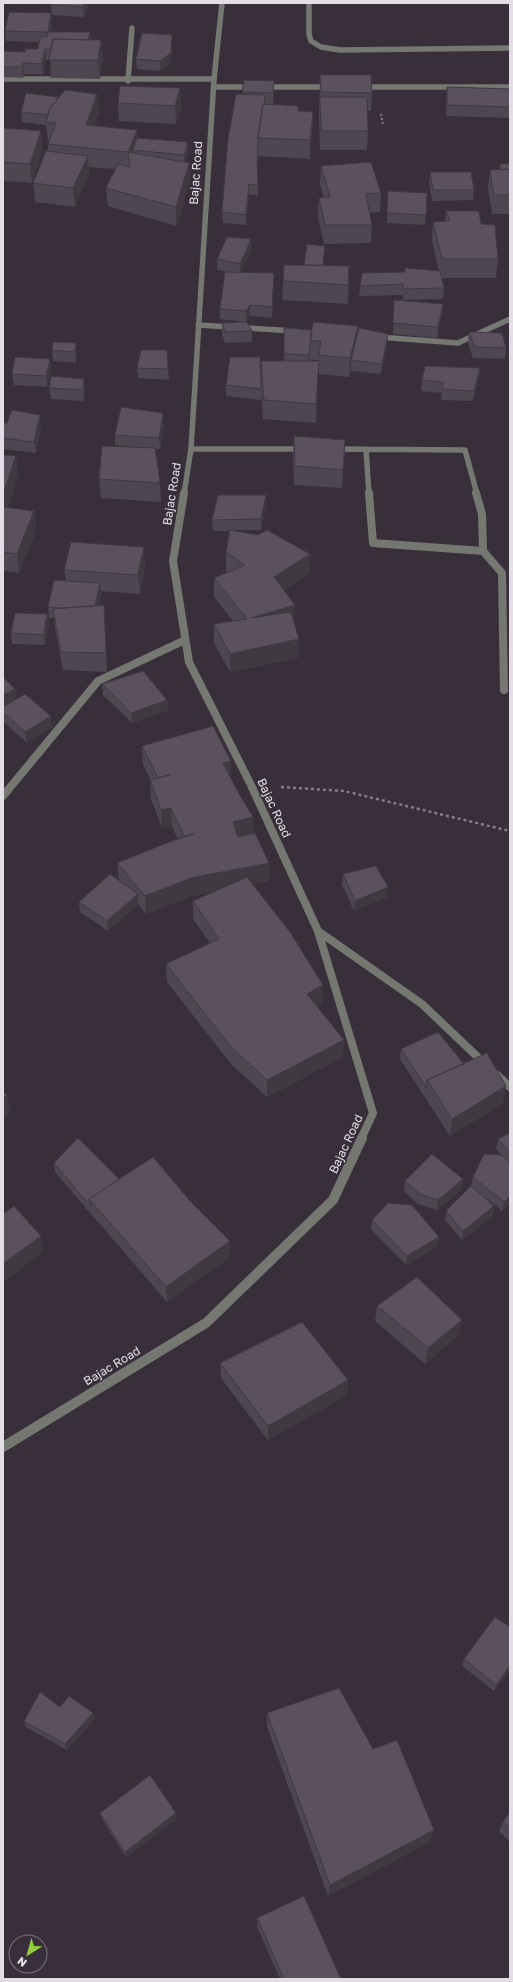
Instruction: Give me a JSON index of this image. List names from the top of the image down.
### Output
{
  "streets": {
    "street": ["Bajac Road"]
  },
  "north": "bottom left"
}
